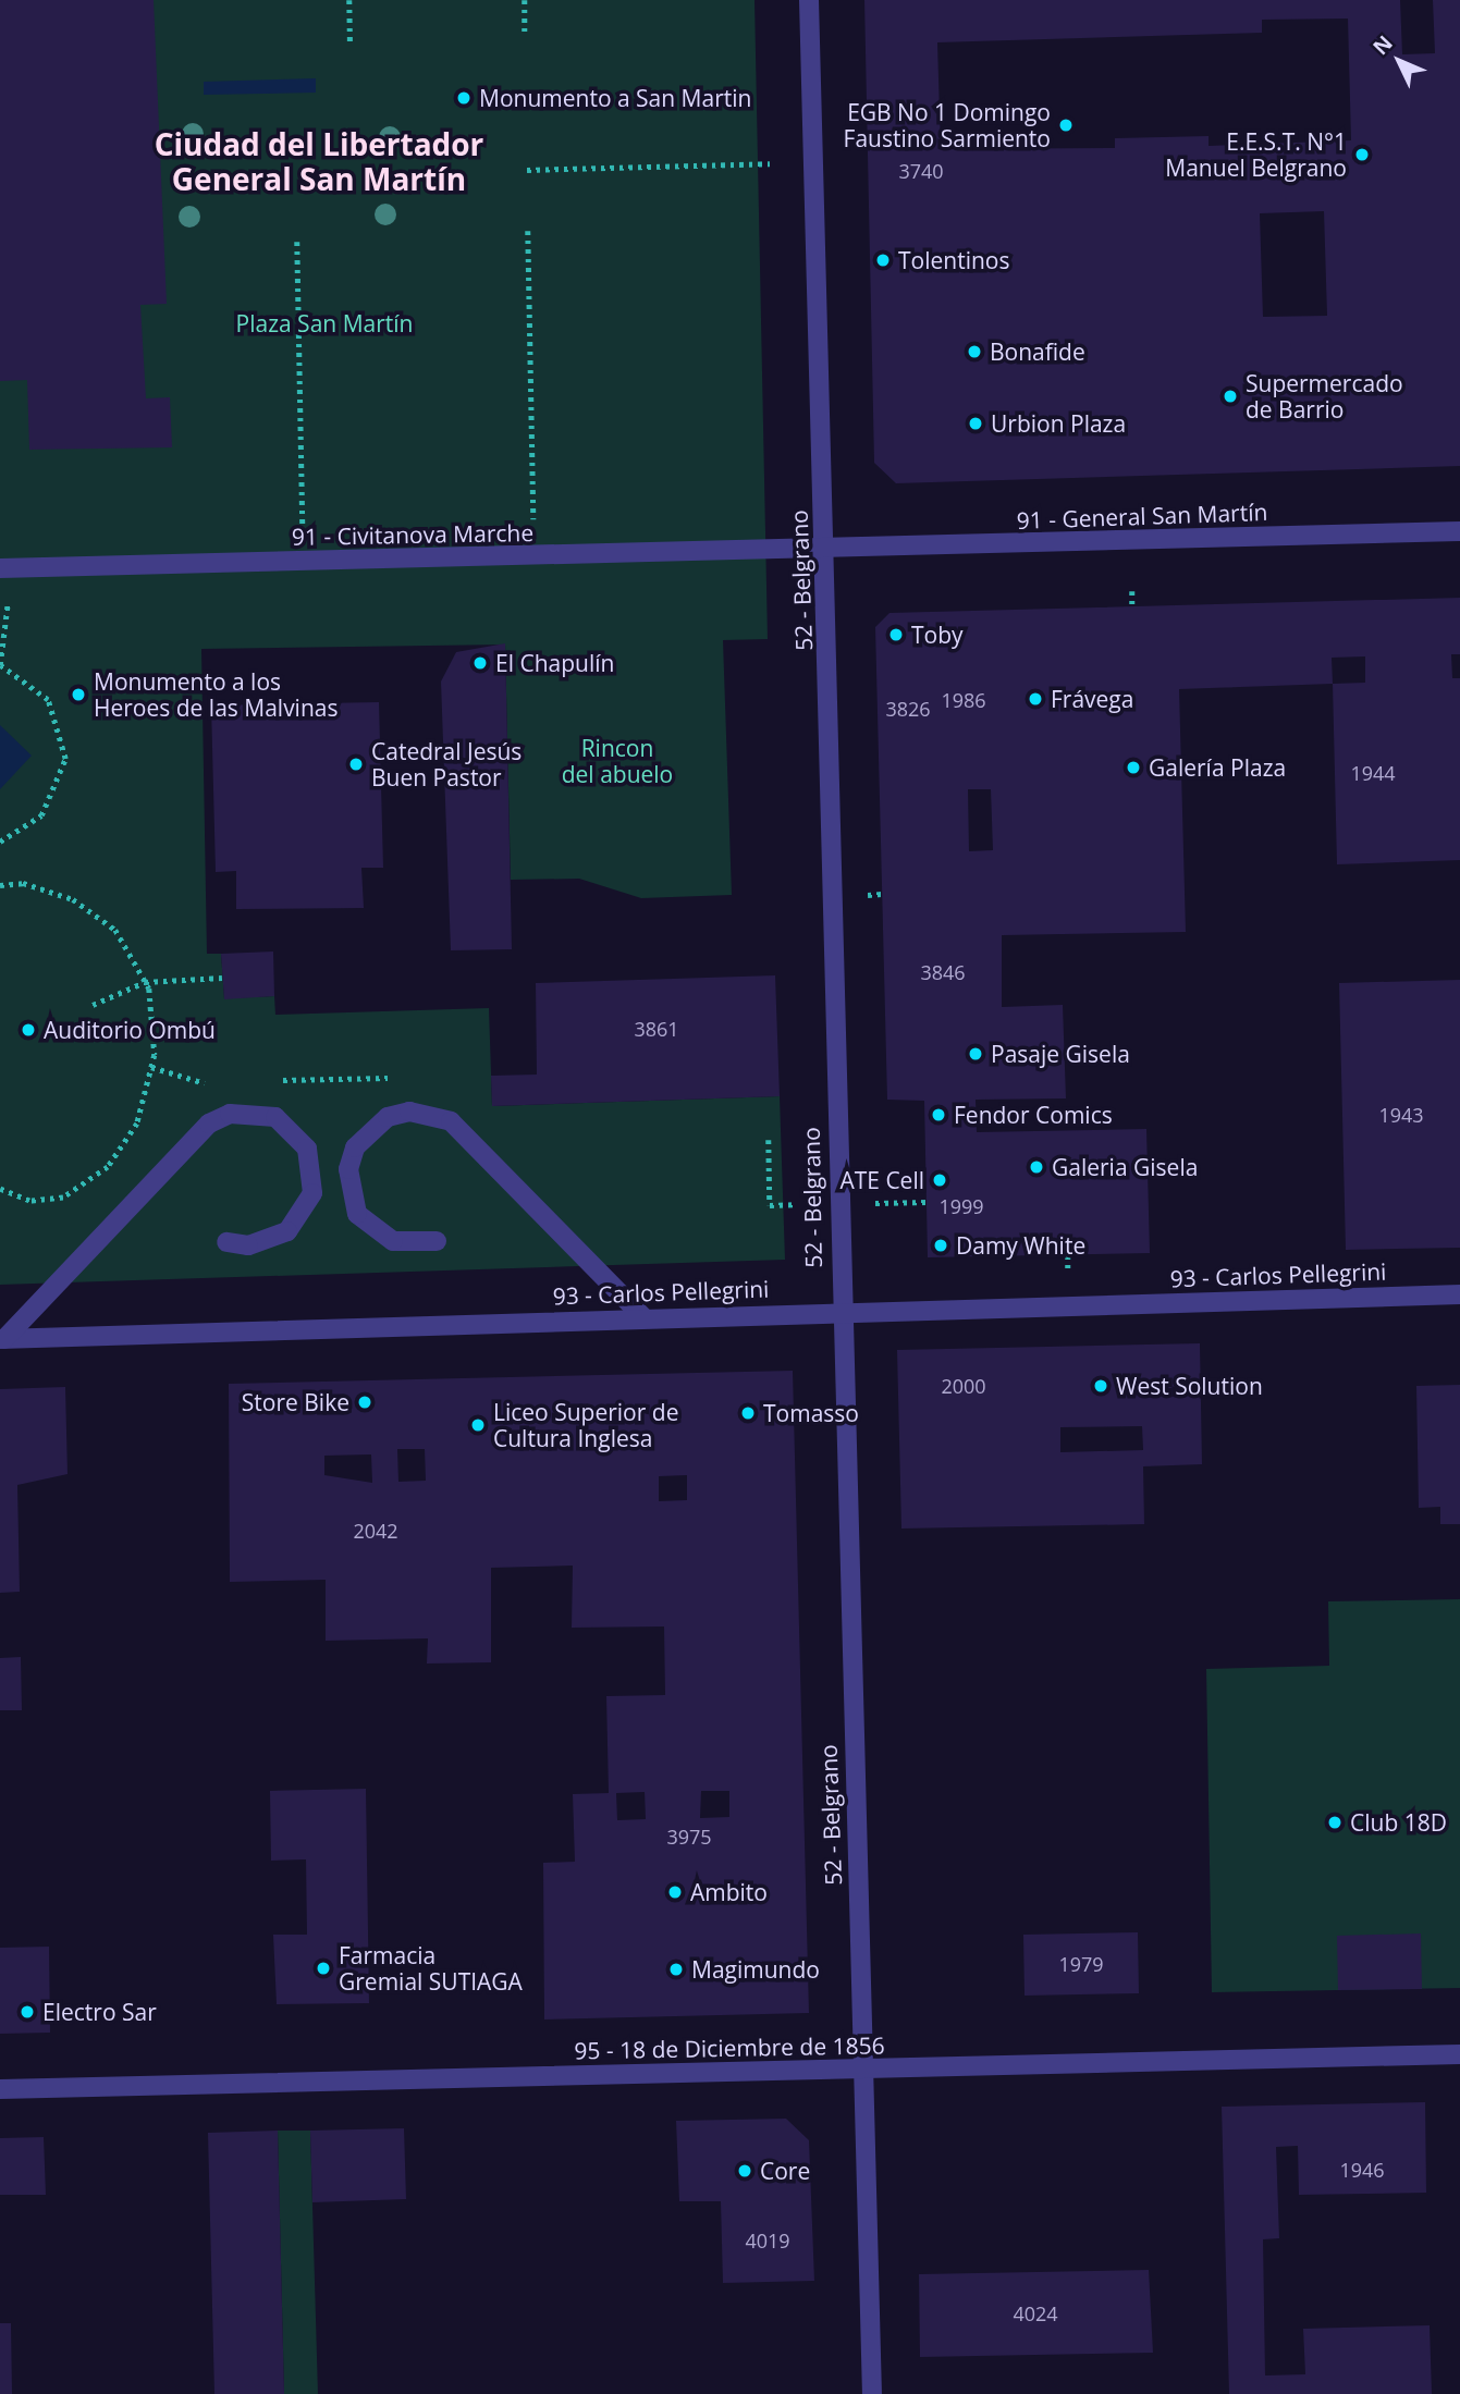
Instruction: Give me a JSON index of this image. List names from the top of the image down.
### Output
{
  "streets": {
    "street": [
      "91 - General San Martín",
      "91 - Civitanova Marche",
      "52 - Belgrano",
      "93 - Carlos Pellegrini",
      "95 - 18 de Diciembre de 1856"
    ]
  },
  "crossings": [
    ["91 - General San Martín", "91 - Civitanova Marche"],
    ["91 - General San Martín", "52 - Belgrano"],
    ["91 - Civitanova Marche", "52 - Belgrano"],
    ["52 - Belgrano", "93 - Carlos Pellegrini"],
    ["52 - Belgrano", "95 - 18 de Diciembre de 1856"]
  ],
  "districts": ["Ciudad del Libertador General San Martín"],
  "parks": ["Plaza San Martín", "Rincon del abuelo"],
  "places": [
    "Monumento a San Martin",
    "EGB No 1 Domingo Faustino Sarmiento",
    "E.E.S.T. N°1 Manuel Belgrano",
    "Tolentinos",
    "Bonafide",
    "Supermercado de Barrio",
    "Urbion Plaza",
    "Toby",
    "El Chapulín",
    "Monumento a los Heroes de las Malvinas",
    "Frávega",
    "Catedral Jesús Buen Pastor",
    "Galería Plaza",
    "Auditorio Ombú",
    "Pasaje Gisela",
    "Fendor Comics",
    "Galeria Gisela",
    "ATE Cell",
    "Damy White",
    "West Solution",
    "Store Bike",
    "Tomasso",
    "Liceo Superior de Cultura Inglesa",
    "Club 18D",
    "Ambito",
    "Farmacia Gremial SUTIAGA",
    "Magimundo",
    "Electro Sar",
    "Core"
  ],
  "house_numbers": [
    "3740",
    "1986",
    "3826",
    "1944",
    "3846",
    "3861",
    "1943",
    "1999",
    "2000",
    "2042",
    "3975",
    "1979",
    "1946",
    "4019",
    "4024"
  ],
  "north": "top left"
}
